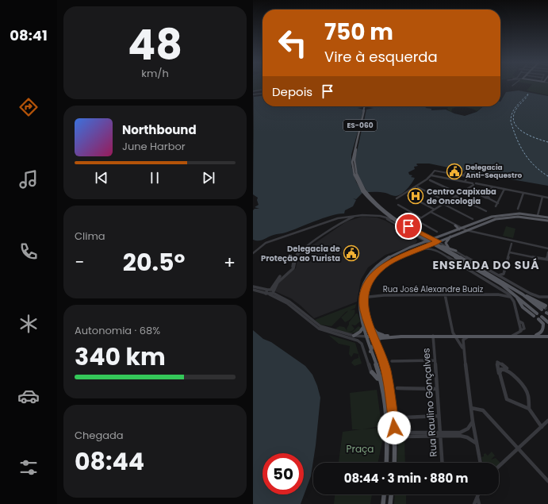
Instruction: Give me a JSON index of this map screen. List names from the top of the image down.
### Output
{
  "streets": {
    "main road": ["ES-060"],
    "street": ["Rua José Alexandre Buaiz", "Rua Raulino Gonçalves"]
  },
  "districts": ["ENSEADA DO SUÁ"],
  "parks": ["Praça"],
  "places": {
    "public building": ["Delegacia Anti-Sequestro", "Delegacia de Proteção ao Turista"],
    "hospital": ["Centro Capixaba de Oncologia"]
  },
  "page": {
    "tabs": "08:41",
    "tile": [
      ["48", "km/h"],
      "Clima",
      ["Autonomia · 68%", "340 km"],
      ["Chegada", "08:44"]
    ],
    "turn": ["750 m", "Vire à esquerda"],
    "then": "Depois",
    "song": ["Northbound", "June Harbor"],
    "heat": ["−", "20.5°", "+"],
    "limit": "50",
    "trip": "08:44 · 3 min · 880 m"
  }
}
